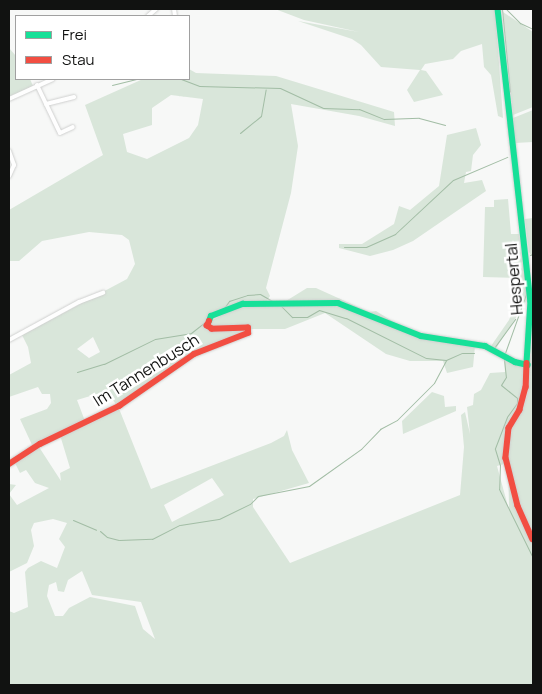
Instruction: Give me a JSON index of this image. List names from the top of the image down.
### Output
{
  "streets": {
    "street": ["Hespertal", "Im Tannenbusch"]
  },
  "crossings": [
    ["Hespertal", "Im Tannenbusch"]
  ],
  "legend": ["Frei", "Stau"]
}
